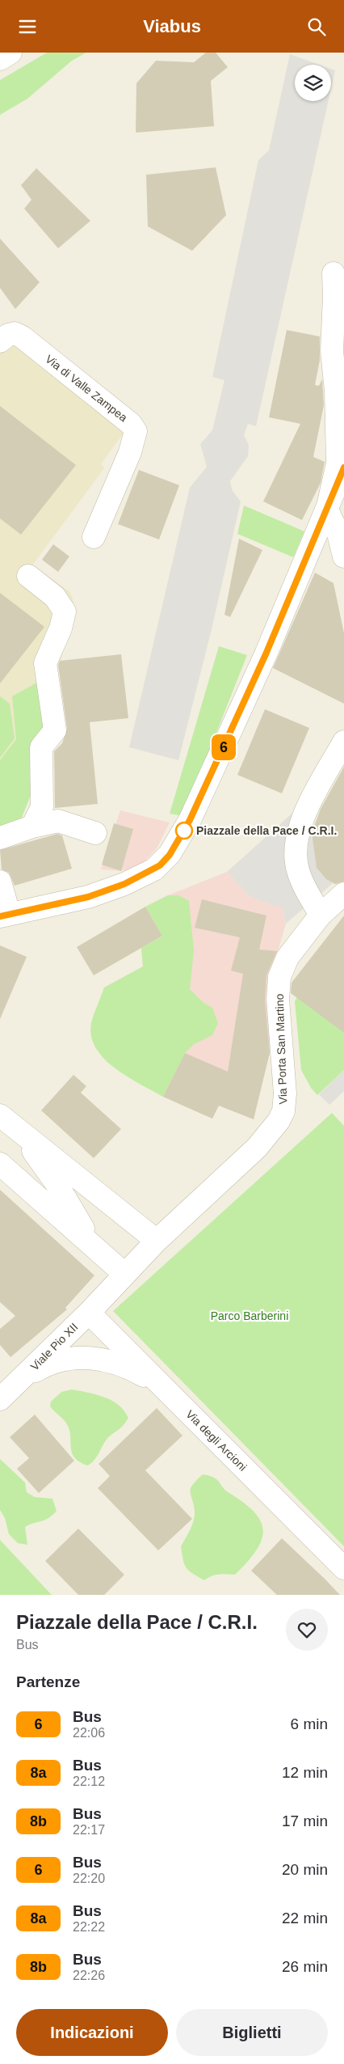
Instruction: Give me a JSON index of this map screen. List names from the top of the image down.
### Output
{
  "streets": {
    "street": [
      "Via di Valle Zampea",
      "Via Porta San Martino",
      "Viale Pio XII",
      "Via degli Arcioni"
    ]
  },
  "crossings": [
    ["Via Porta San Martino", "Viale Pio XII"],
    ["Viale Pio XII", "Via degli Arcioni"]
  ],
  "parks": ["Parco Barberini"],
  "places": ["Piazzale della Pace / C.R.I."],
  "lines": ["bus line 6"],
  "page": {
    "header": "Viabus",
    "on_map": "6",
    "heading": [
      ["Piazzale della Pace / C.R.I.", "Bus"],
      "Partenze"
    ],
    "list": [
      {
        "mark": "6",
        "name": "Bus",
        "note": "22:06",
        "value": "6 min"
      },
      {
        "mark": "8a",
        "name": "Bus",
        "note": "22:12",
        "value": "12 min"
      },
      {
        "mark": "8b",
        "name": "Bus",
        "note": "22:17",
        "value": "17 min"
      },
      {
        "mark": "6",
        "name": "Bus",
        "note": "22:20",
        "value": "20 min"
      },
      {
        "mark": "8a",
        "name": "Bus",
        "note": "22:22",
        "value": "22 min"
      },
      {
        "mark": "8b",
        "name": "Bus",
        "note": "22:26",
        "value": "26 min"
      }
    ],
    "buttons": ["Indicazioni", "Biglietti"]
  }
}
